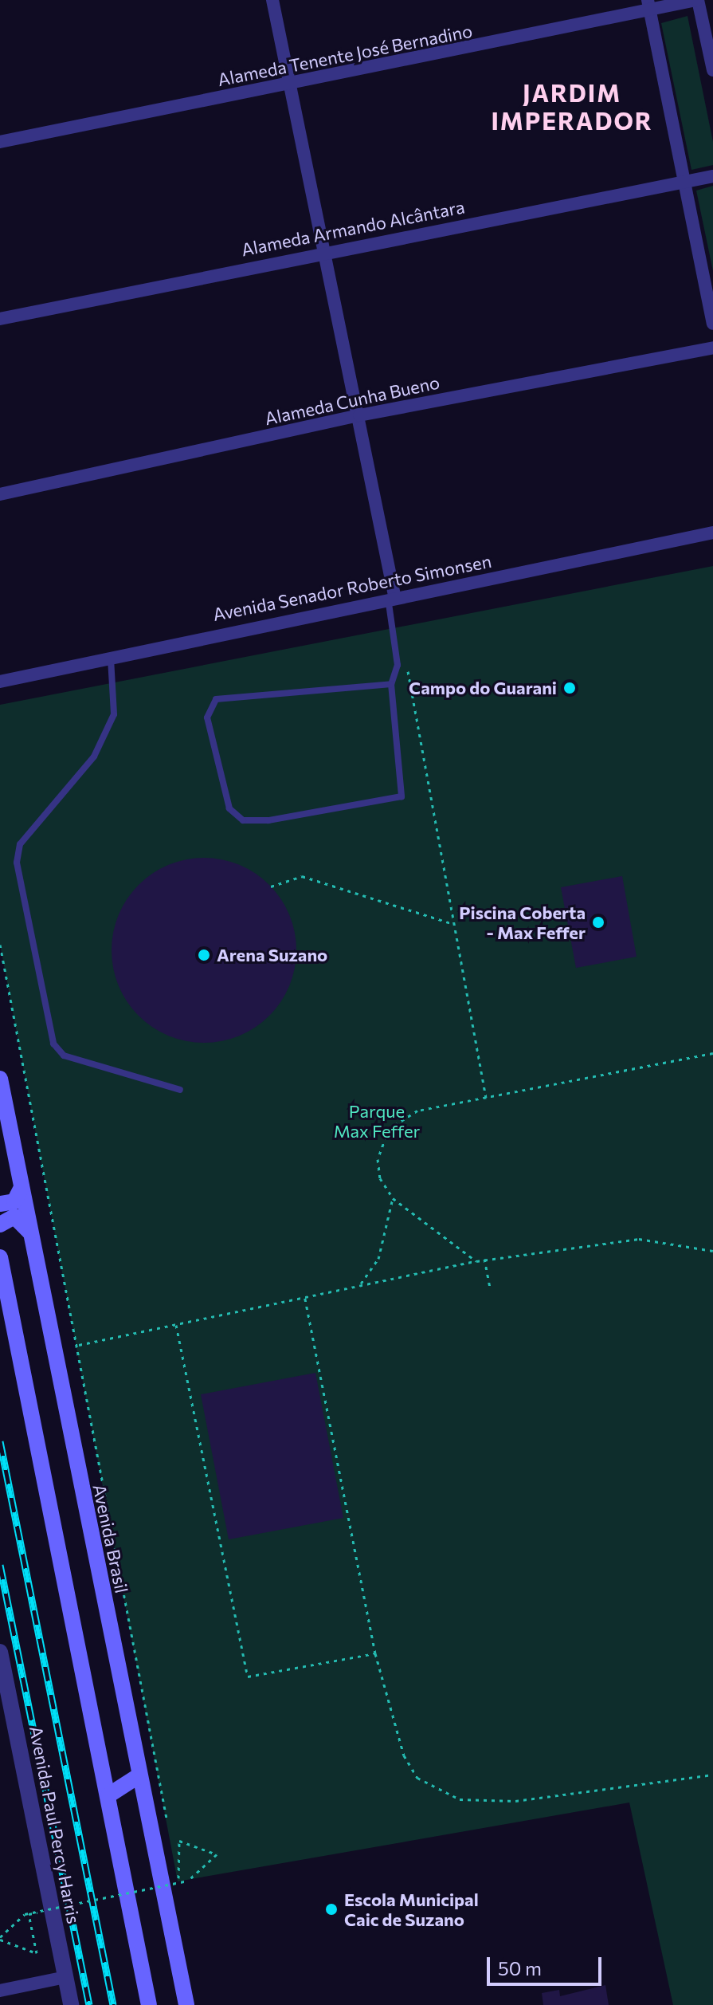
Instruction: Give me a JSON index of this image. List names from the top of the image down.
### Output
{
  "streets": {
    "main road": ["Avenida Brasil"],
    "street": [
      "Alameda Tenente José Bernadino",
      "Alameda Armando Alcântara",
      "Alameda Cunha Bueno",
      "Avenida Senador Roberto Simonsen",
      "Avenida Paul Percy Harris"
    ]
  },
  "districts": ["JARDIM IMPERADOR"],
  "parks": ["Parque Max Feffer"],
  "places": [
    "Campo do Guarani",
    "Piscina Coberta - Max Feffer",
    "Arena Suzano",
    "Escola Municipal Caic de Suzano"
  ],
  "scale_bar": "50 m"
}
